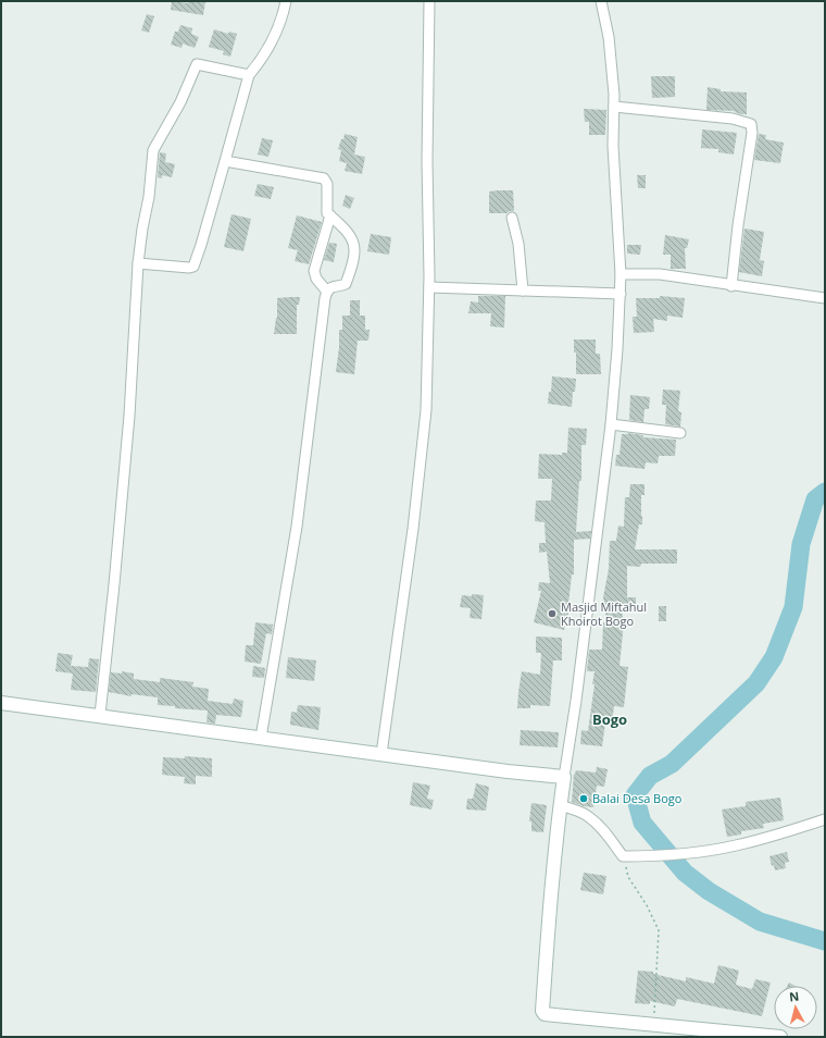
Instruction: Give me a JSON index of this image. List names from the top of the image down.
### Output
{
  "districts": ["Bogo"],
  "places": ["Masjid Miftahul Khoirot Bogo", "Balai Desa Bogo"],
  "north": "top"
}
